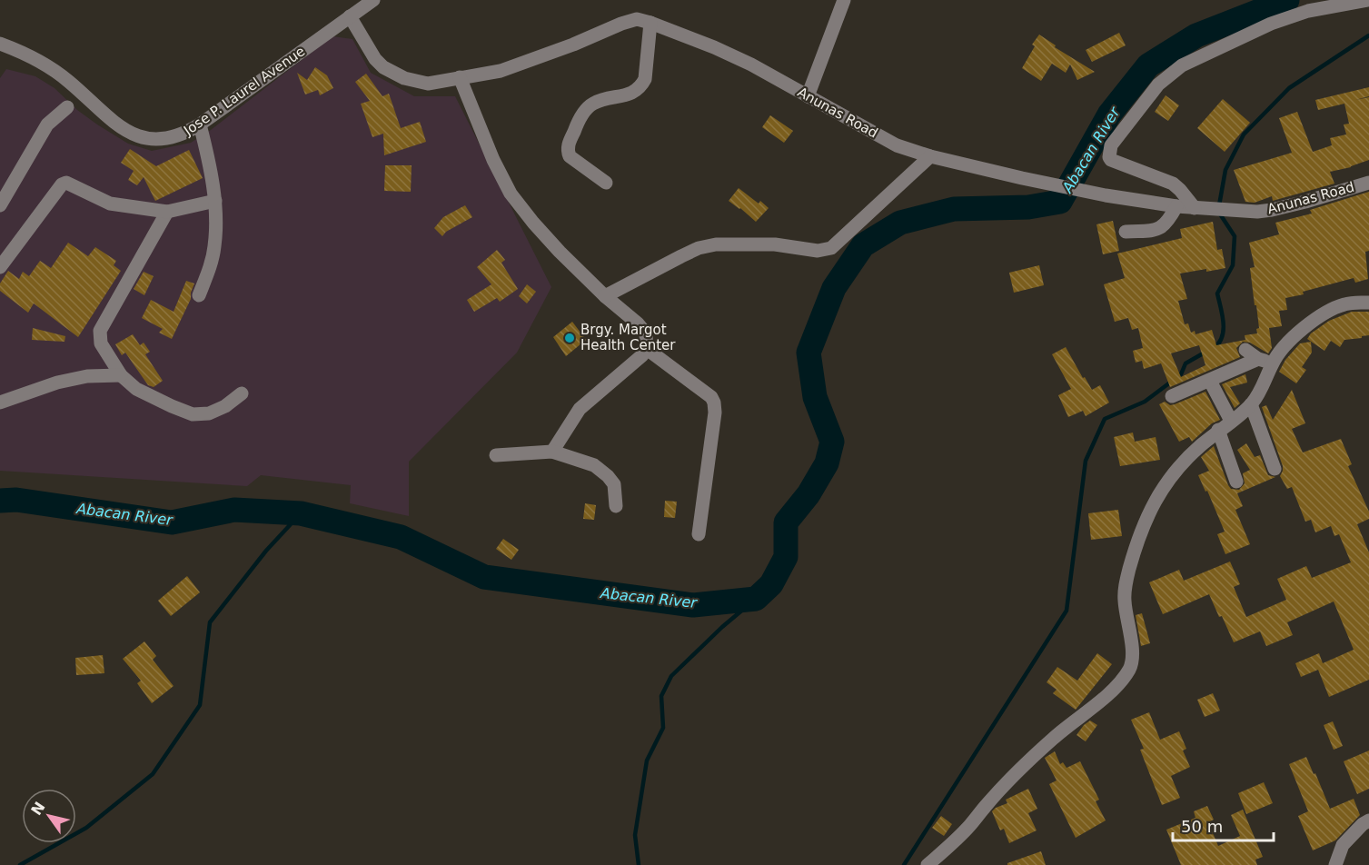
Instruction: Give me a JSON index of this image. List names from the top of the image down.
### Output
{
  "streets": {
    "street": ["Jose P. Laurel Avenue", "Anunas Road"]
  },
  "crossings": [
    ["Jose P. Laurel Avenue", "Anunas Road"]
  ],
  "water": ["Abacan River"],
  "places": ["Brgy. Margot Health Center"],
  "scale_bar": "50 m",
  "north": "top left"
}
